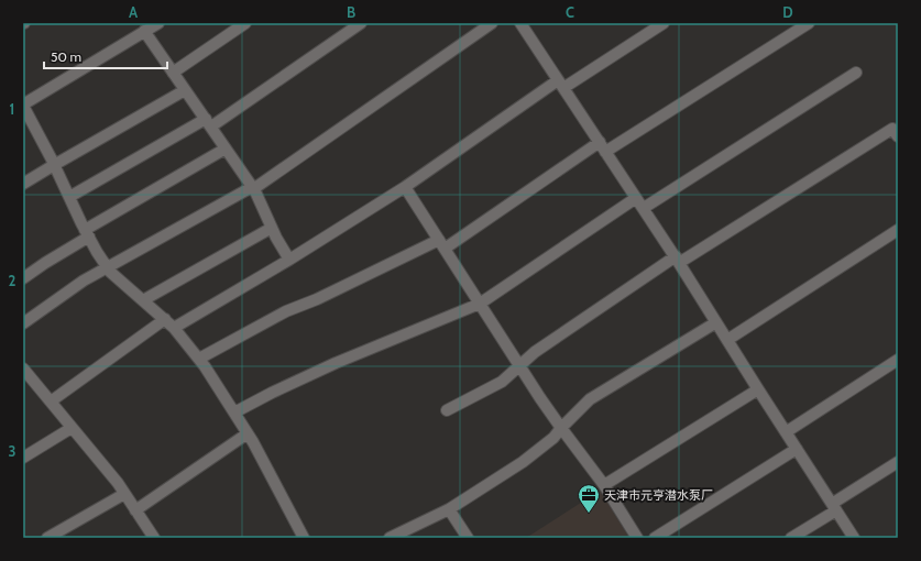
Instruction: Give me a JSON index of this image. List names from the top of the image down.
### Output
{
  "places": {
    "office": ["天津市元亨潜水泵厂"]
  },
  "scale_bar": "50 m",
  "grid": {
    "columns": [
      "A",
      "B",
      "C",
      "D"
    ],
    "rows": ["1", "2", "3"]
  }
}
